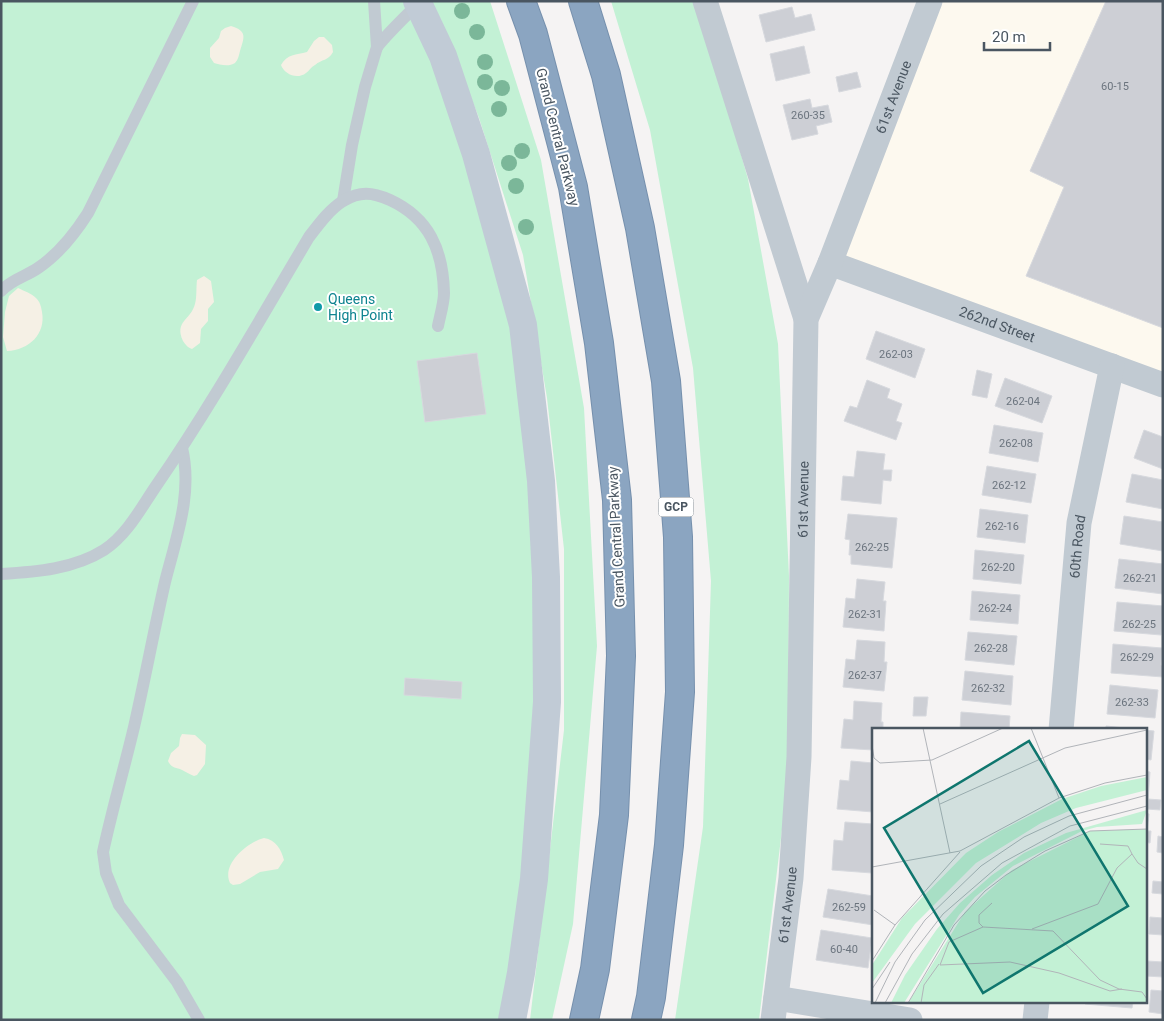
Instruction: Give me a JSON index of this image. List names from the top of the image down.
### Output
{
  "streets": {
    "highway": ["Grand Central Parkway", "GCP"],
    "street": ["61st Avenue", "262nd Street", "60th Road"]
  },
  "crossings": [
    ["61st Avenue", "262nd Street"],
    ["262nd Street", "60th Road"]
  ],
  "places": ["Queens High Point"],
  "house_numbers": [
    "60-15",
    "260-35",
    "262-03",
    "262-04",
    "262-08",
    "262-12",
    "262-16",
    "262-25",
    "262-20",
    "262-21",
    "262-24",
    "262-31",
    "262-25",
    "262-28",
    "262-29",
    "262-37",
    "262-32",
    "262-33",
    "262-59",
    "60-40"
  ],
  "scale_bar": "20 m"
}
